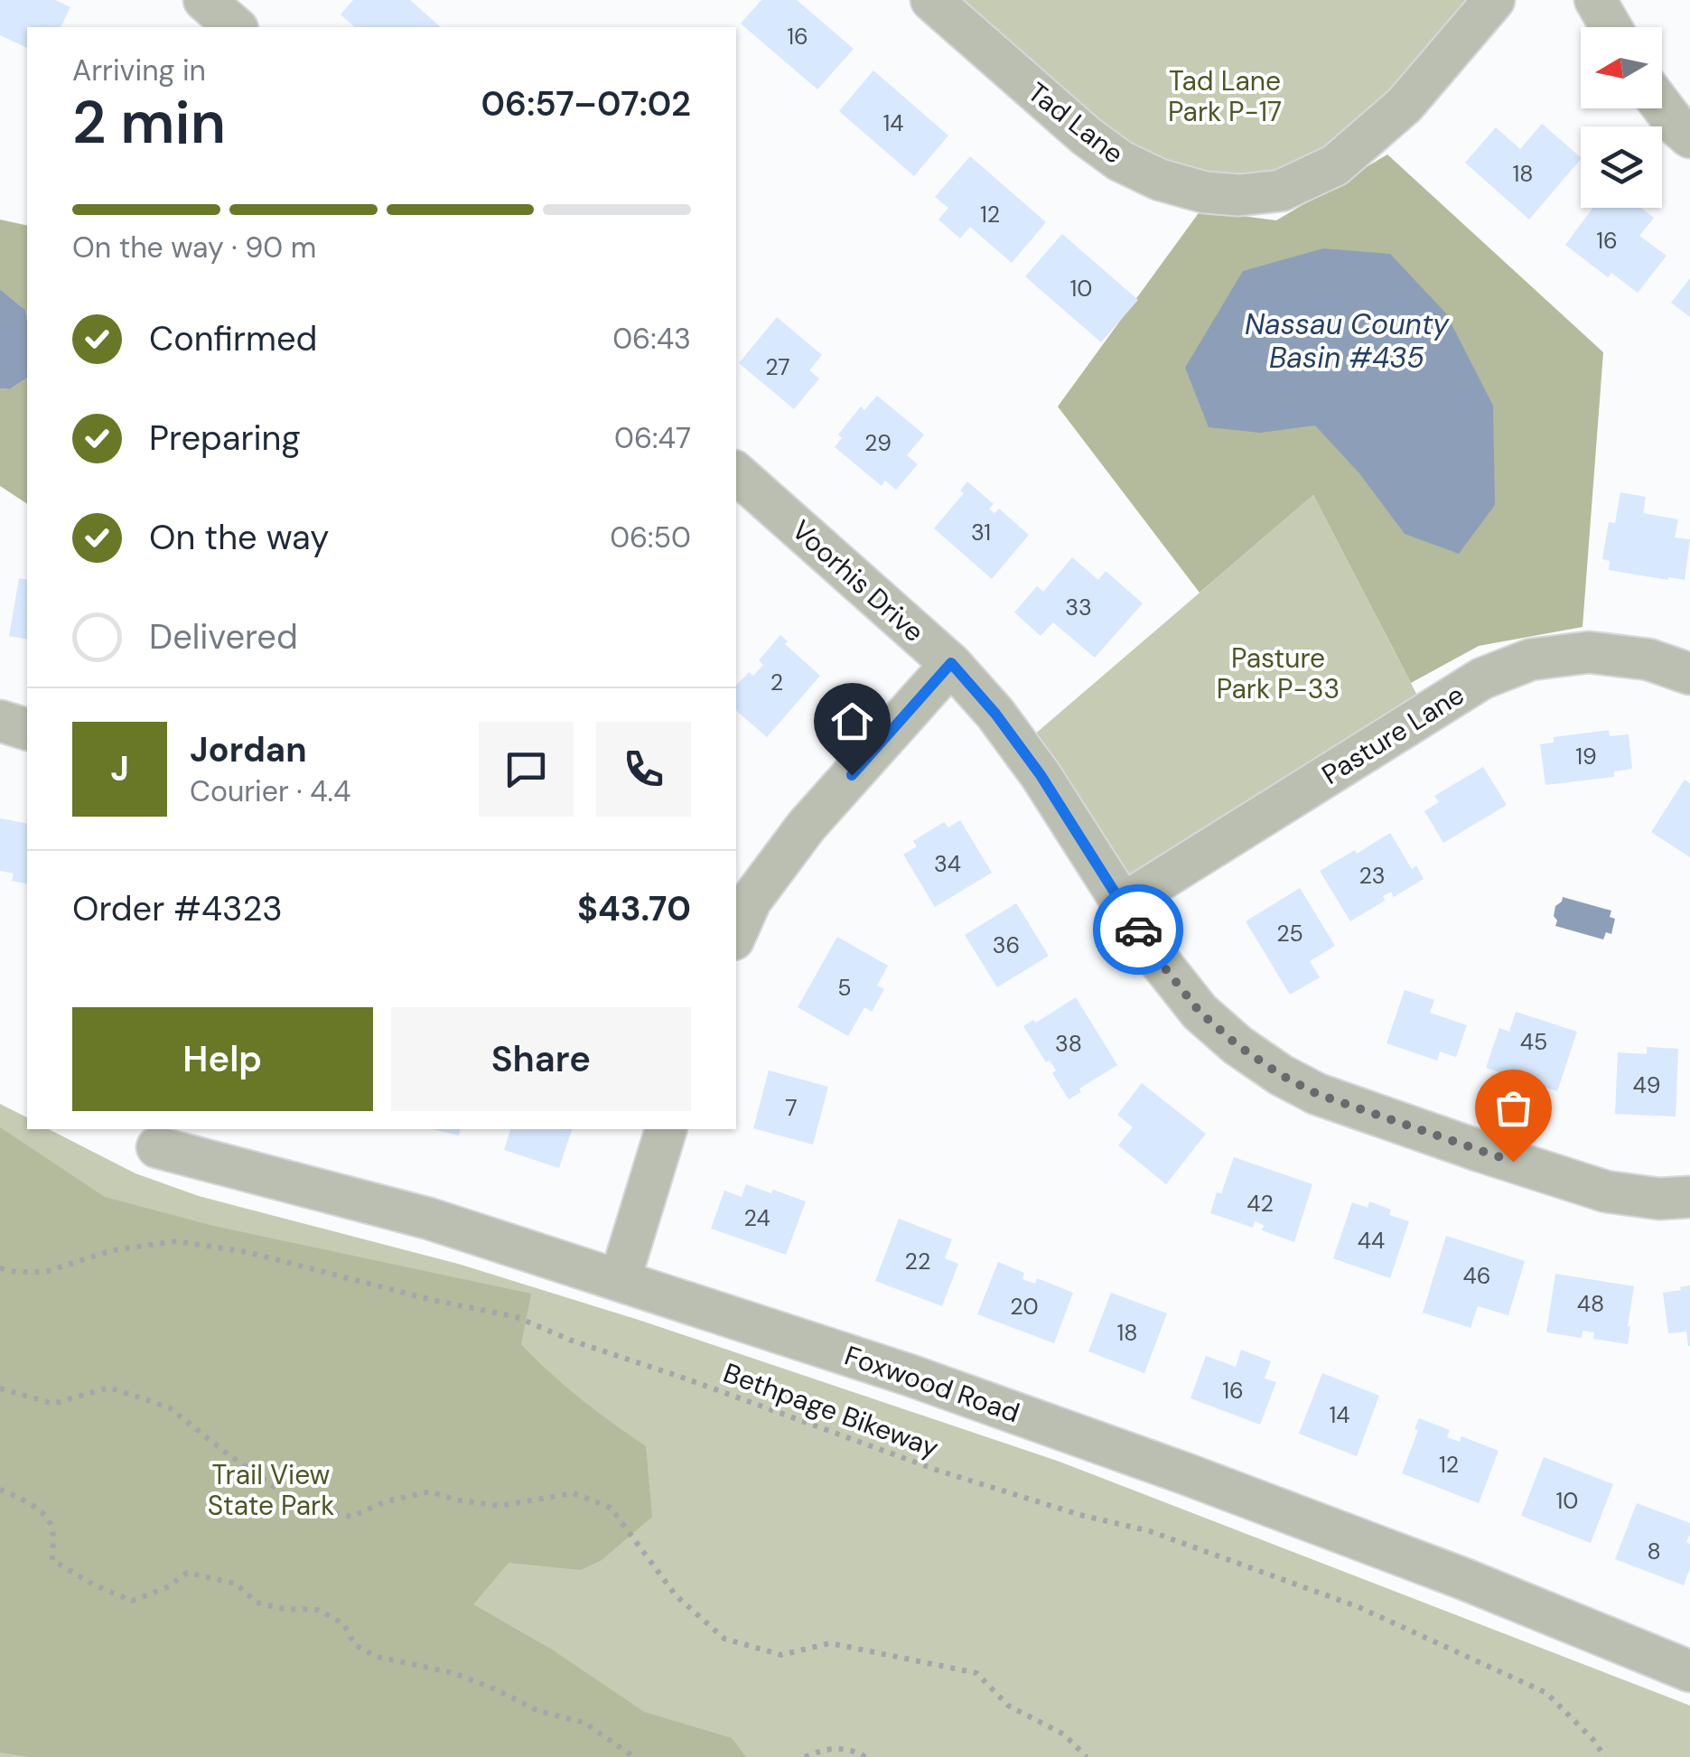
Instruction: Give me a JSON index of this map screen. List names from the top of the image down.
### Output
{
  "streets": {
    "street": [
      "Tad Lane",
      "Voorhis Drive",
      "Pasture Lane",
      "Foxwood Road"
    ],
    "path": ["Bethpage Bikeway"]
  },
  "crossings": [
    ["Voorhis Drive", "Pasture Lane"]
  ],
  "water": ["Nassau County Basin #435"],
  "parks": ["Tad Lane Park P-17", "Pasture Park P-33", "Trail View State Park"],
  "house_numbers": [
    "16",
    "14",
    "18",
    "12",
    "16",
    "10",
    "27",
    "29",
    "31",
    "33",
    "2",
    "19",
    "34",
    "23",
    "25",
    "36",
    "5",
    "45",
    "38",
    "49",
    "7",
    "42",
    "24",
    "44",
    "22",
    "46",
    "48",
    "20",
    "18",
    "16",
    "14",
    "12",
    "10",
    "8"
  ],
  "north": "left",
  "page": {
    "heading": ["2 min", "Arriving in", "06:57–07:02"],
    "panel": [
      "Jordan",
      "Courier · 4.4",
      "Order #4323",
      "$43.70"
    ],
    "bar": "On the way · 90 m",
    "list": [
      ["Confirmed", "06:43"],
      ["Preparing", "06:47"],
      ["On the way", "06:50"],
      "Delivered"
    ],
    "round": "J",
    "buttons": ["Help", "Share"]
  }
}
